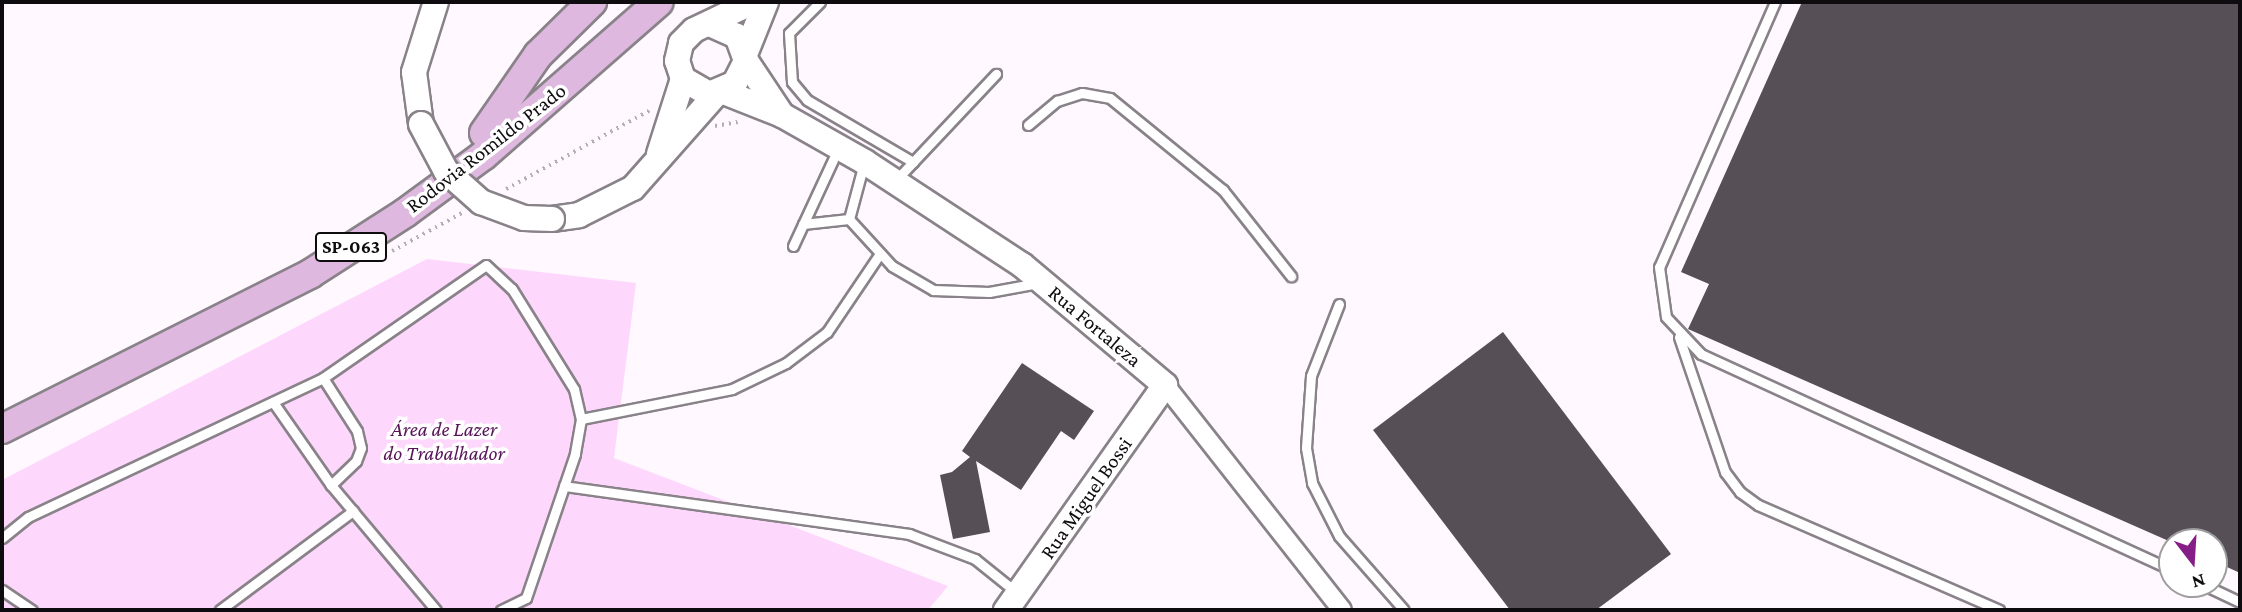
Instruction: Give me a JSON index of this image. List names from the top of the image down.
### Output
{
  "streets": {
    "main road": [
      "Rodovia Romildo Prado",
      "SP-063",
      "Rua Fortaleza",
      "Rua Miguel Bossi"
    ]
  },
  "crossings": [
    ["Rua Fortaleza", "Rua Miguel Bossi"]
  ],
  "parks": ["Área de Lazer do Trabalhador"],
  "north": "bottom"
}
